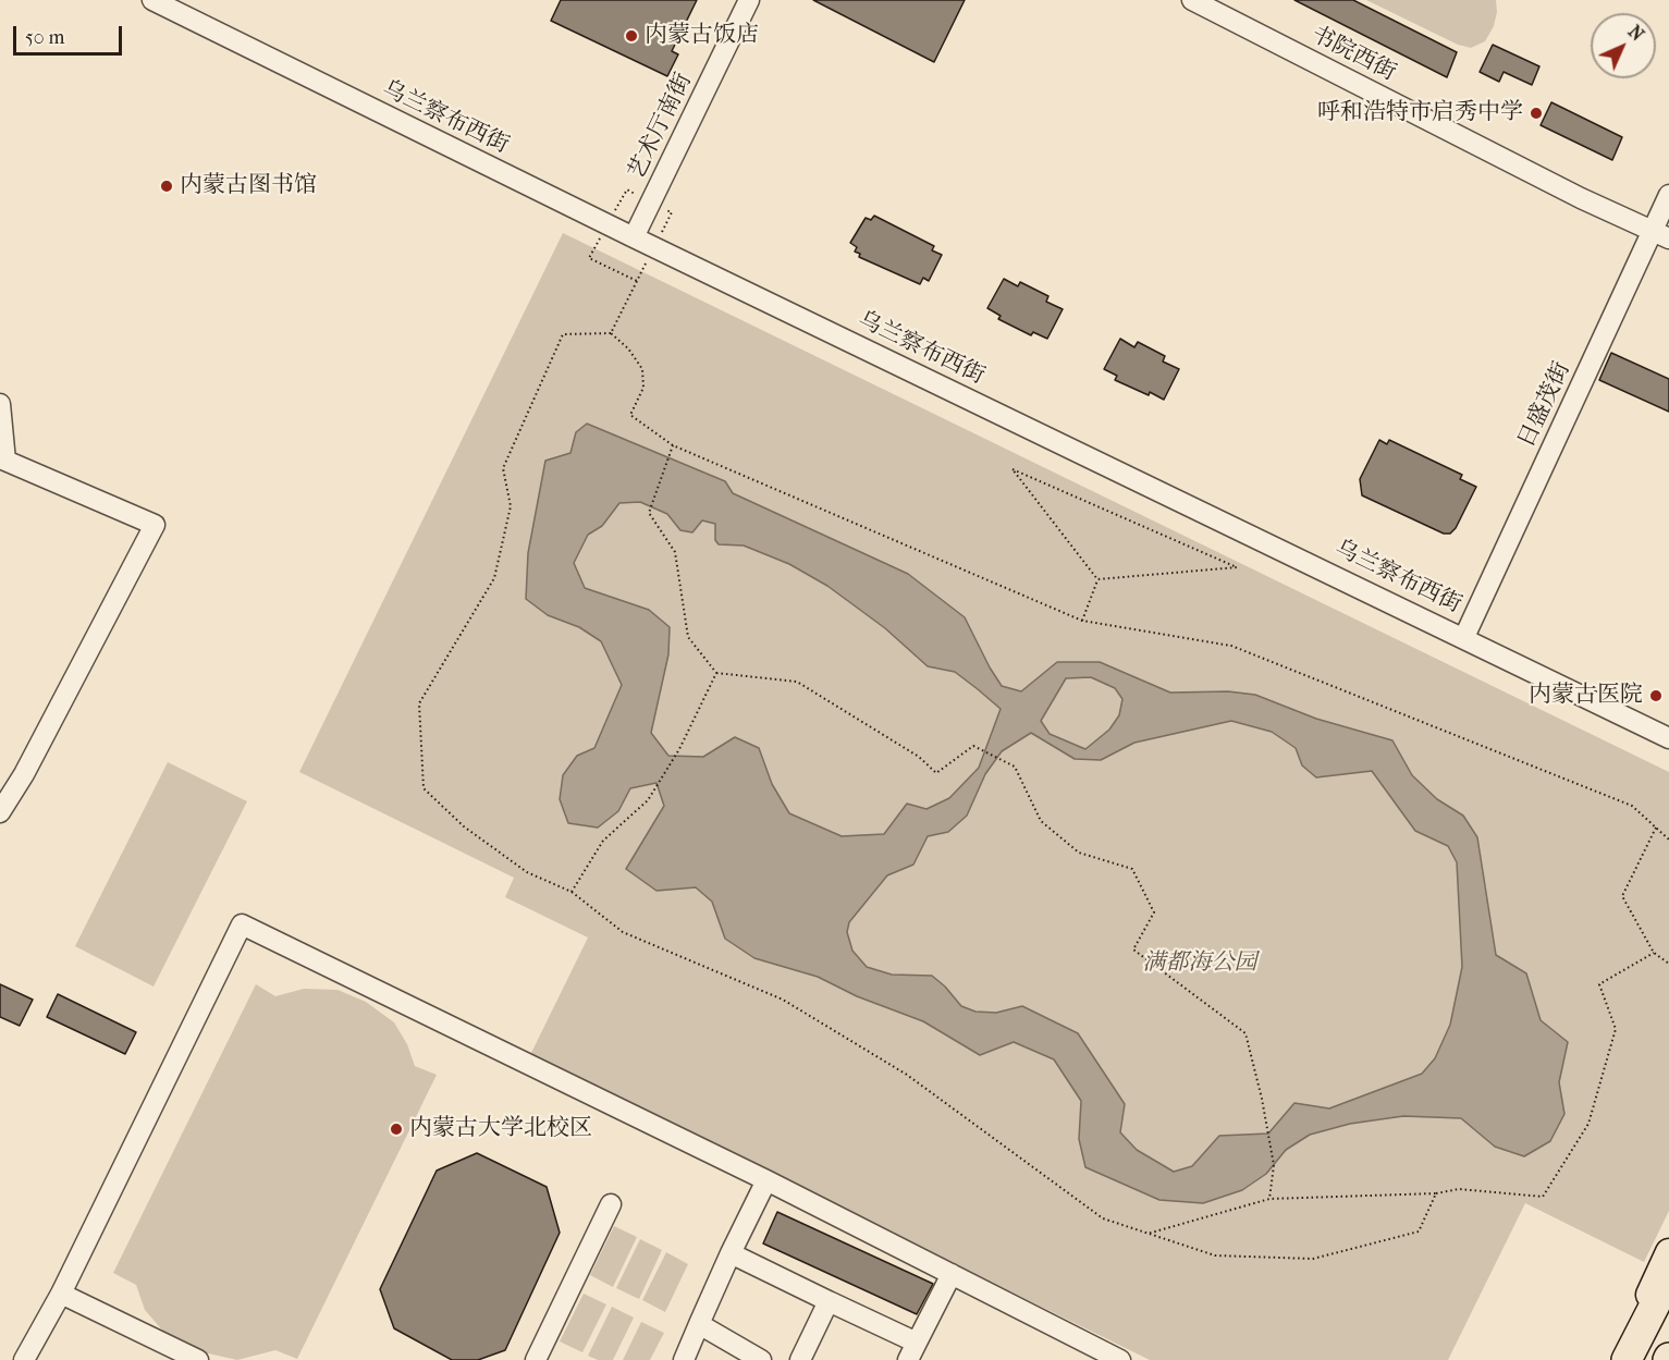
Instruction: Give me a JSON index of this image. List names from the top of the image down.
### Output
{
  "streets": {
    "street": [
      "书院西街",
      "乌兰察布西街",
      "艺术厅南街",
      "日盛茂街"
    ]
  },
  "crossings": [
    ["书院西街", "日盛茂街"],
    ["乌兰察布西街", "艺术厅南街"],
    ["乌兰察布西街", "日盛茂街"]
  ],
  "parks": ["满都海公园"],
  "places": [
    "内蒙古饭店",
    "呼和浩特市启秀中学",
    "内蒙古图书馆",
    "内蒙古医院",
    "内蒙古大学北校区"
  ],
  "scale_bar": "50 m",
  "north": "top right"
}
